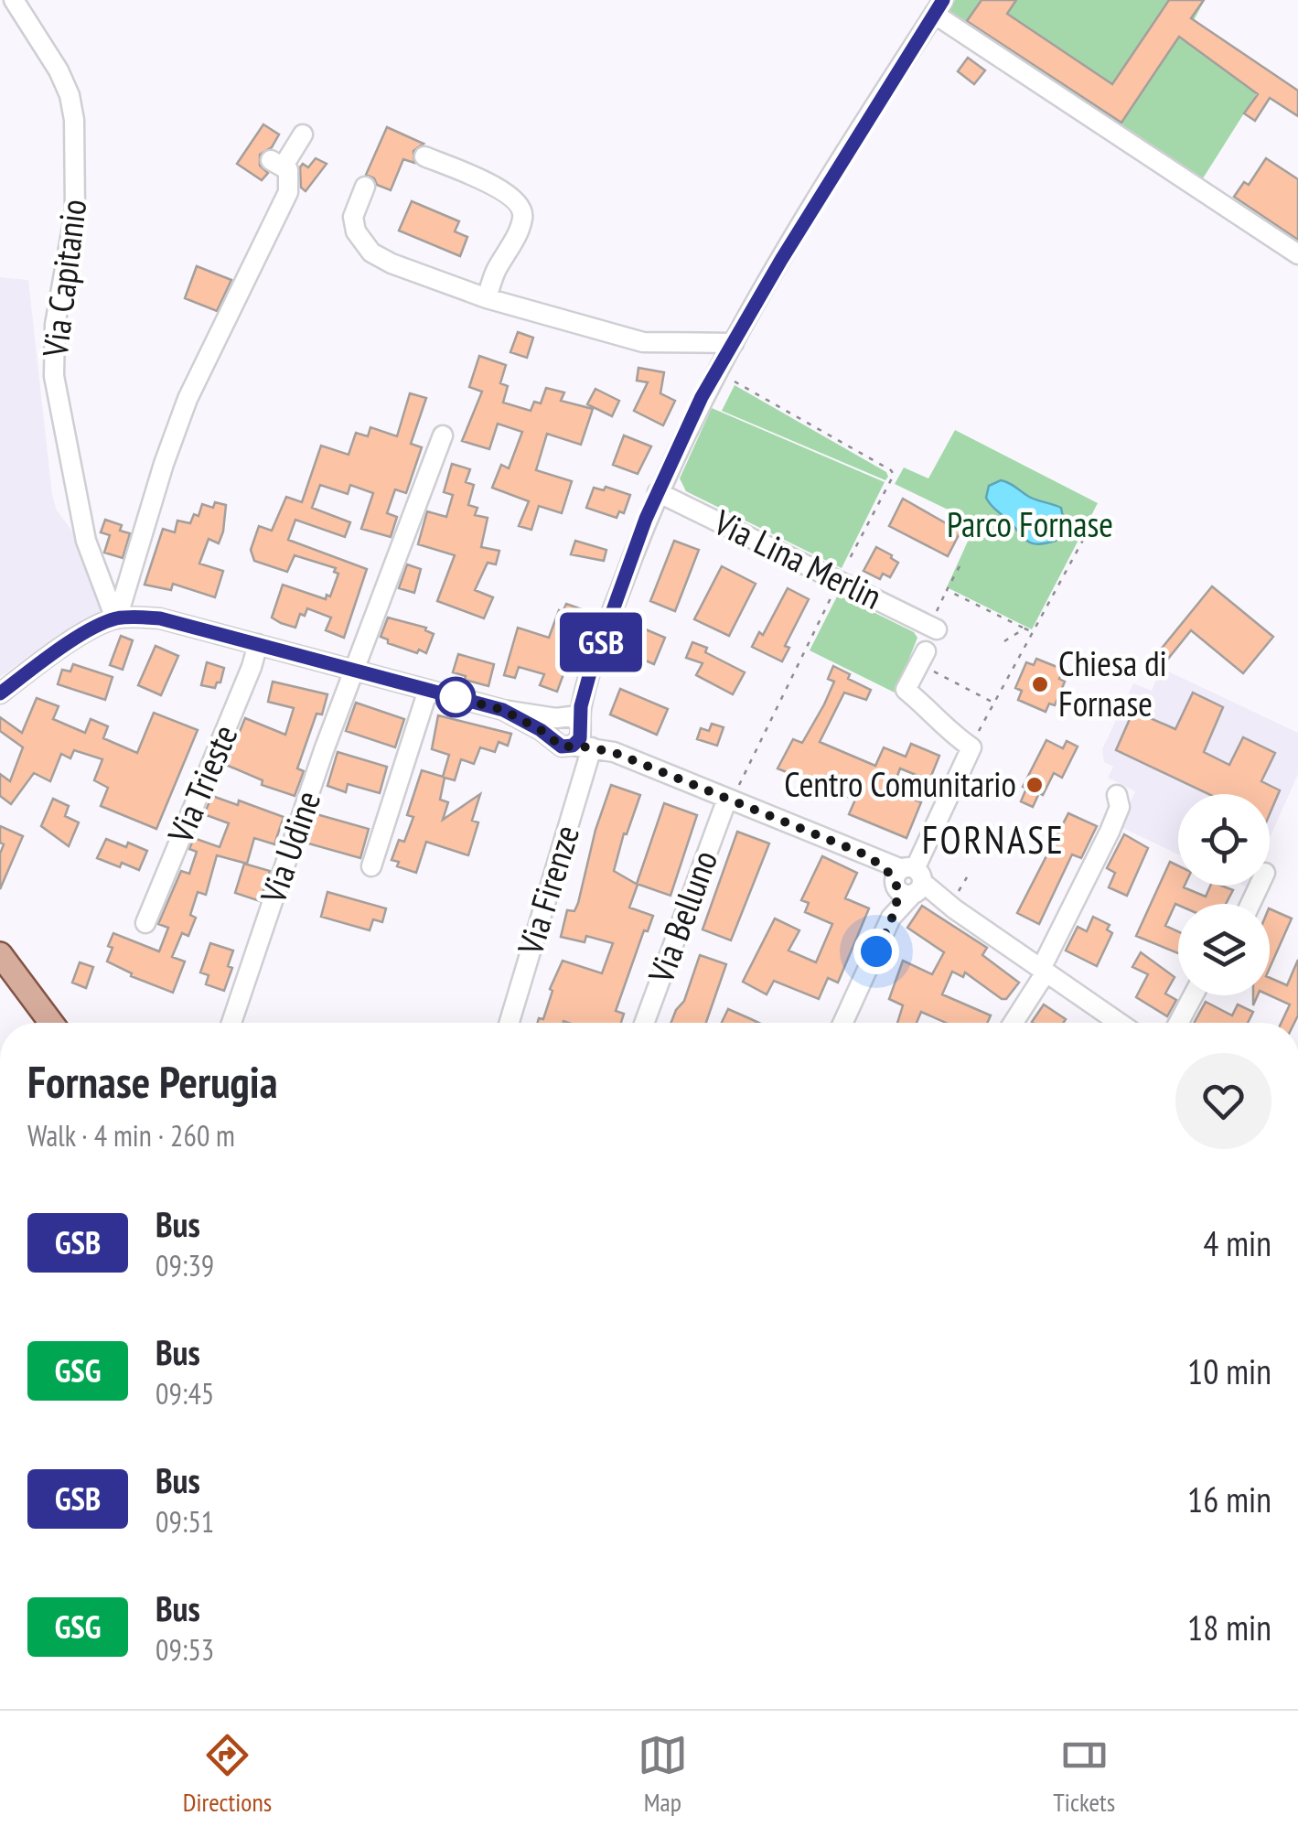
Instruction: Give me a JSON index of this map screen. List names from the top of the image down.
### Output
{
  "streets": {
    "street": [
      "Via Capitanio",
      "Via Lina Merlin",
      "Via Trieste",
      "Via Udine",
      "Via Firenze",
      "Via Belluno"
    ]
  },
  "districts": ["FORNASE"],
  "parks": ["Parco Fornase"],
  "places": ["Chiesa di Fornase", "Centro Comunitario"],
  "lines": ["bus line GSB"],
  "page": {
    "on_map": "GSB",
    "heading": ["Fornase Perugia", "Walk · 4 min · 260 m"],
    "list": [
      {
        "mark": "GSB",
        "name": "Bus",
        "note": "09:39",
        "value": "4 min"
      },
      {
        "mark": "GSG",
        "name": "Bus",
        "note": "09:45",
        "value": "10 min"
      },
      {
        "mark": "GSB",
        "name": "Bus",
        "note": "09:51",
        "value": "16 min"
      },
      {
        "mark": "GSG",
        "name": "Bus",
        "note": "09:53",
        "value": "18 min"
      }
    ],
    "tabs": ["Directions", "Map", "Tickets"]
  }
}
